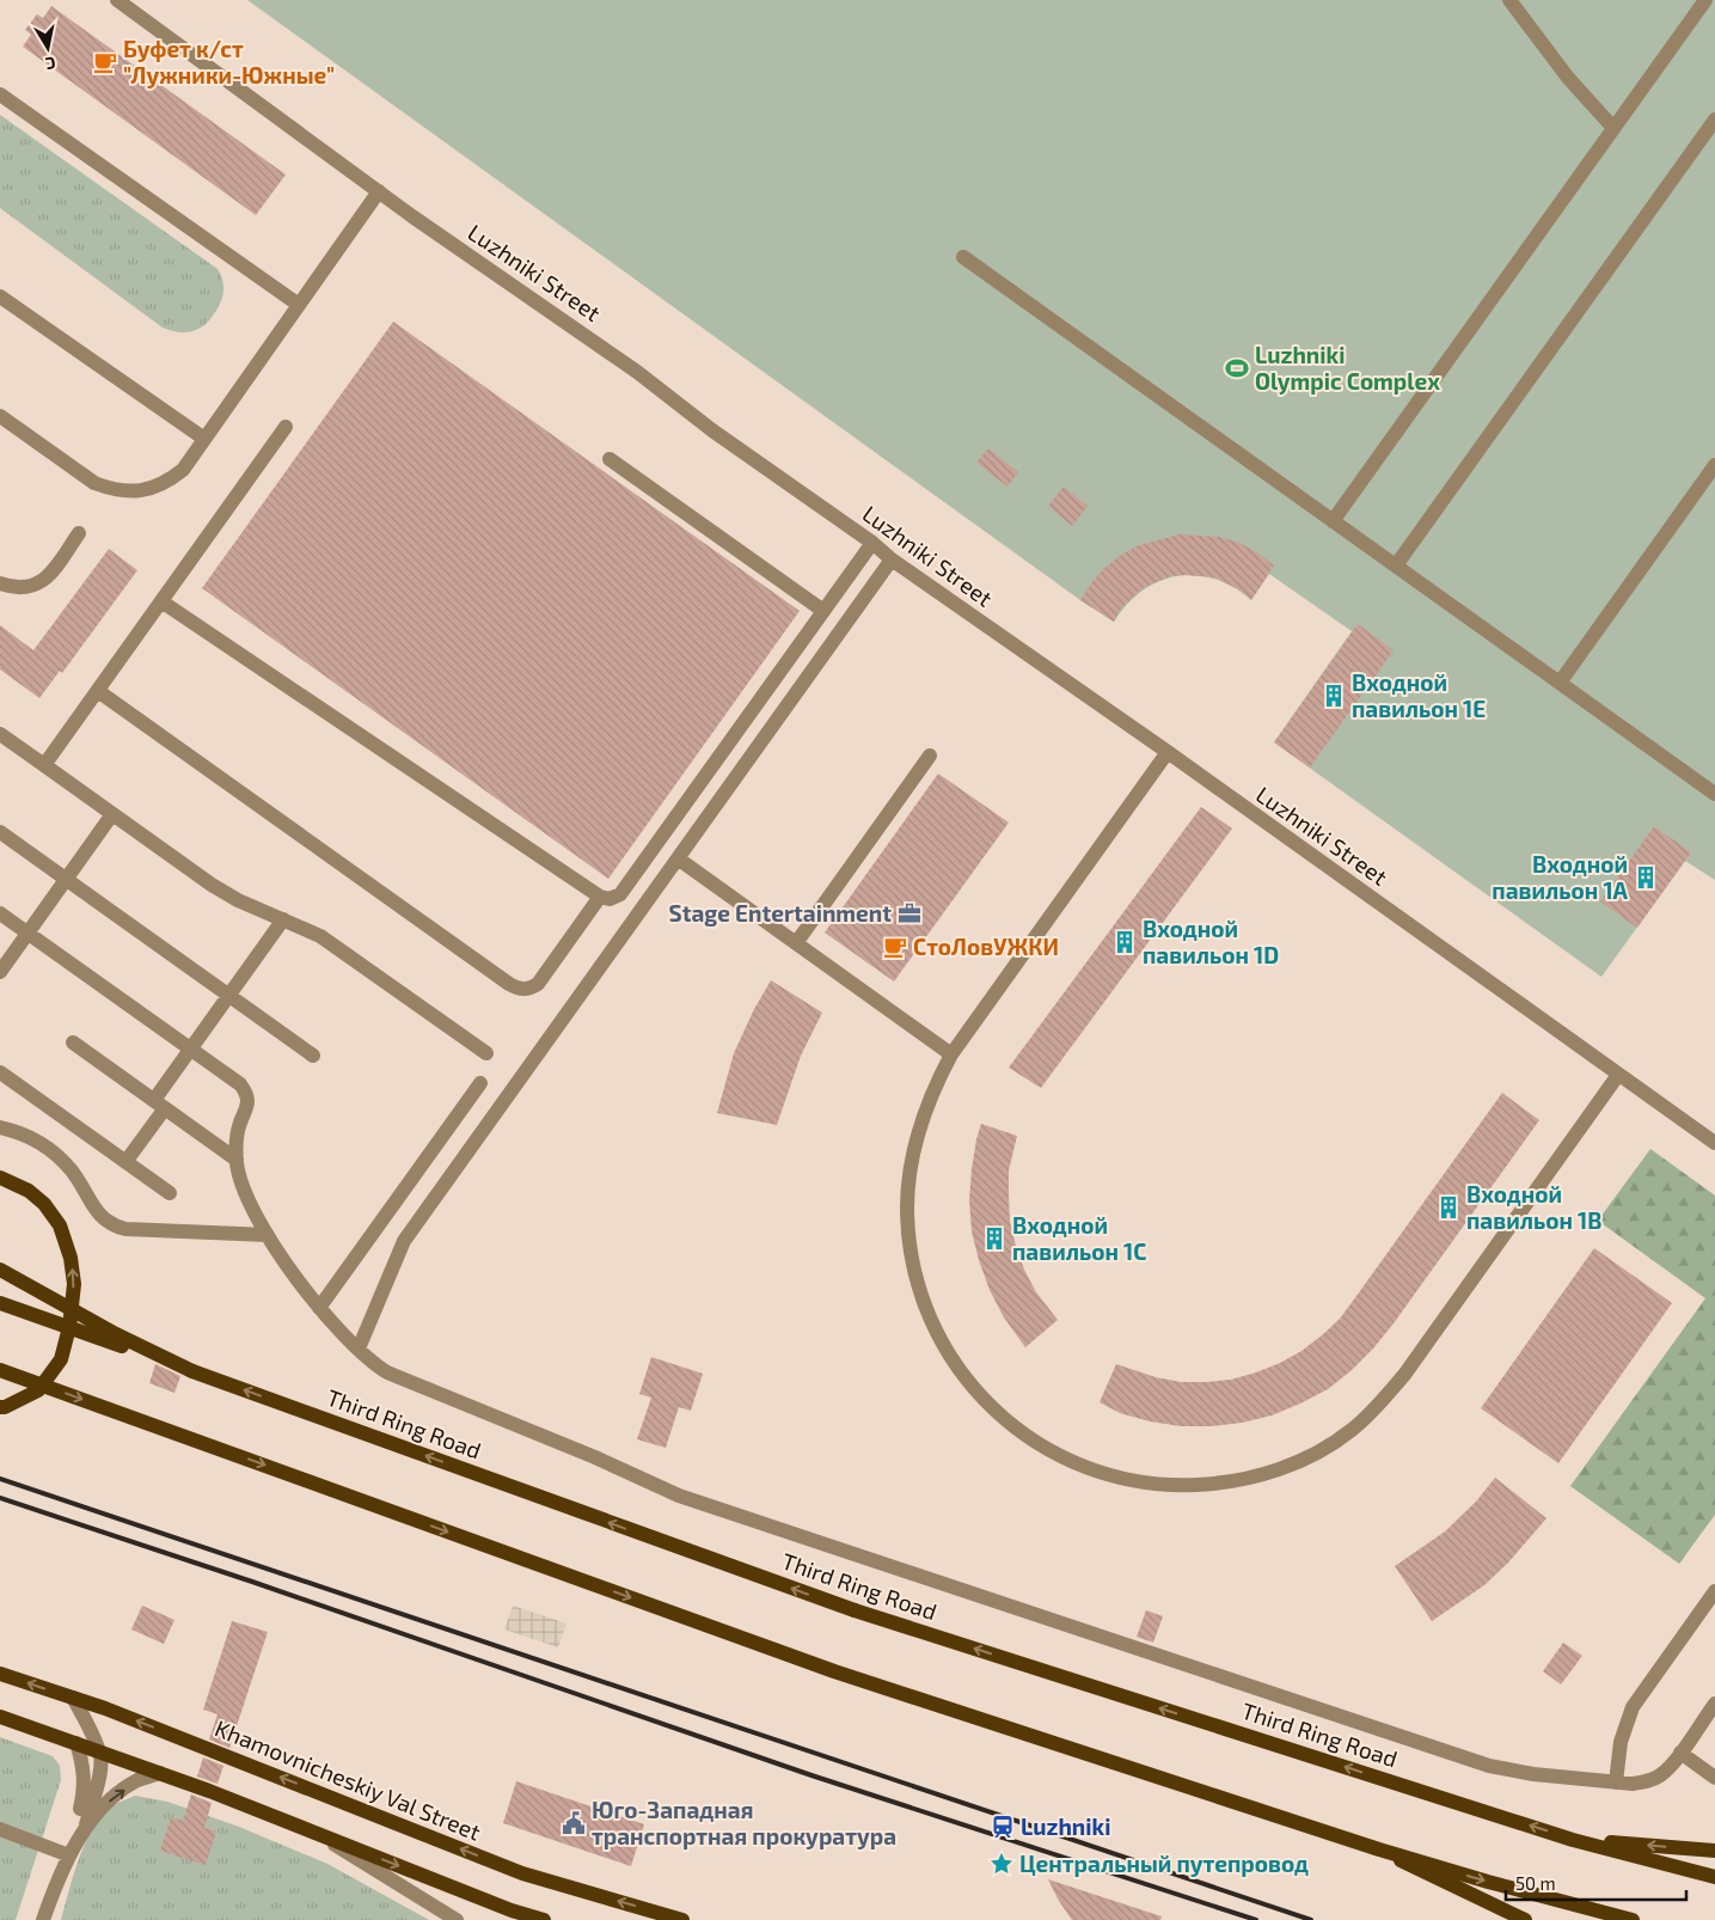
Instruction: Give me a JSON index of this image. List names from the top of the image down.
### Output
{
  "streets": {
    "main road": ["Third Ring Road", "Khamovnicheskiy Val Street"],
    "street": ["Luzhniki Street"]
  },
  "places": {
    "cafe": ["Буфет к/ст \"Лужники-Южные\"", "СтоЛовУЖКИ"],
    "sports": ["Luzhniki Olympic Complex"],
    "building": [
      "Входной павильон 1E",
      "Входной павильон 1A",
      "Входной павильон 1D",
      "Входной павильон 1B",
      "Входной павильон 1C"
    ],
    "office": ["Stage Entertainment"],
    "public building": ["Юго-Западная транспортная прокуратура"],
    "station": ["Luzhniki"],
    "place": ["Центральный путепровод"]
  },
  "scale_bar": "50 m",
  "north": "bottom"
}
